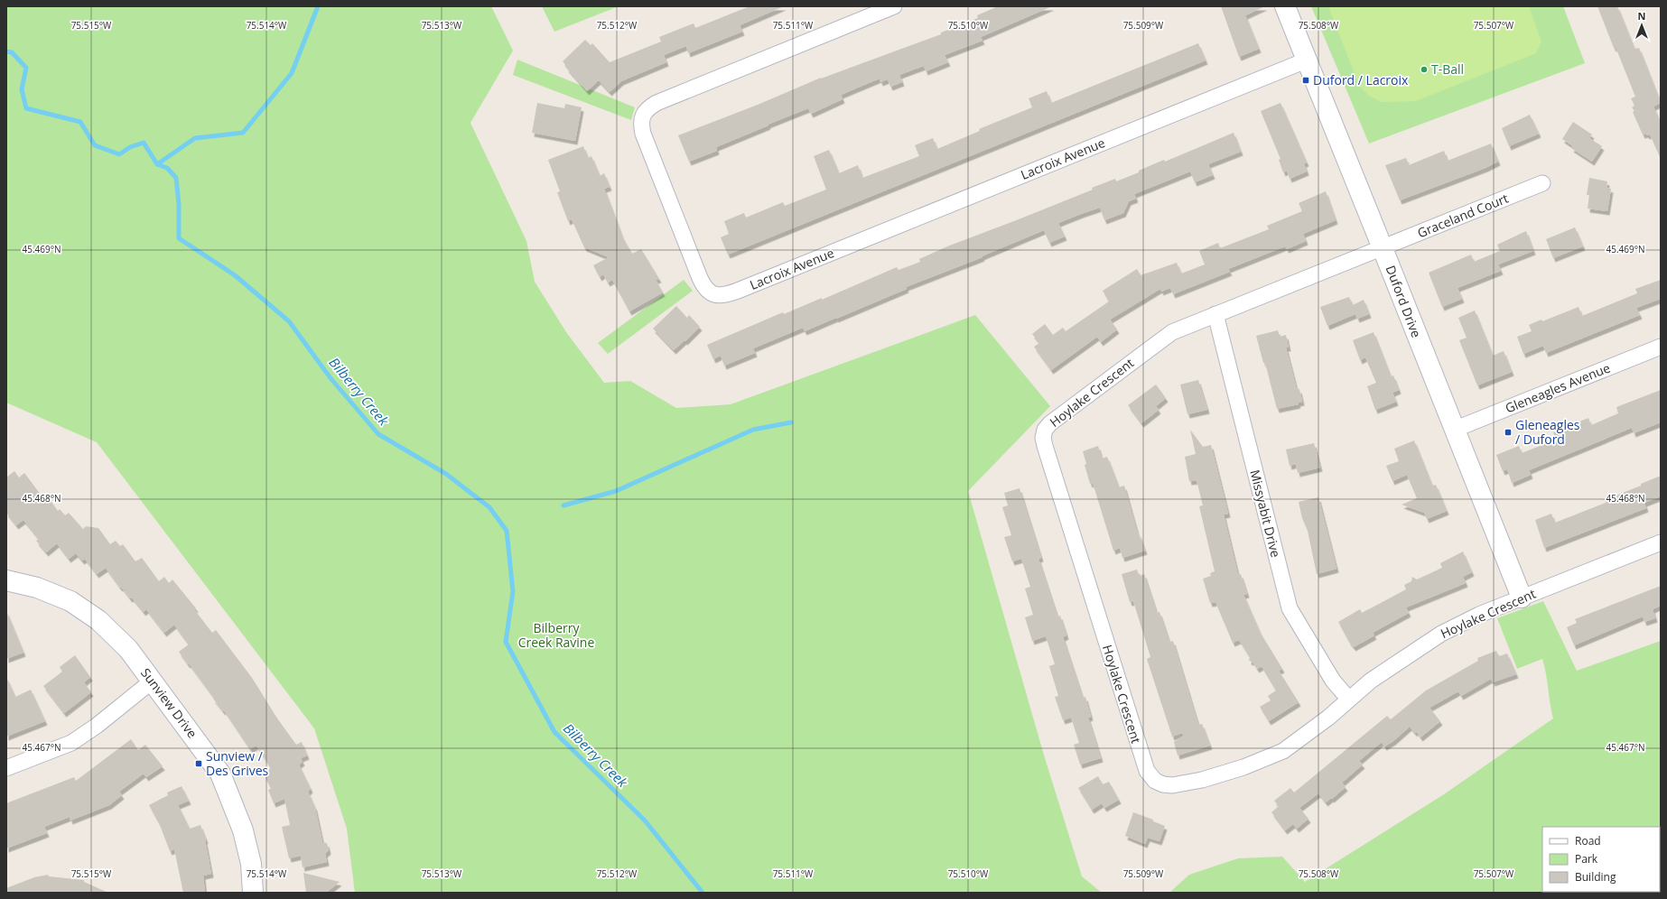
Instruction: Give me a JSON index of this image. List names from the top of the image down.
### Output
{
  "streets": {
    "street": [
      "Lacroix Avenue",
      "Graceland Court",
      "Duford Drive",
      "Gleneagles Avenue",
      "Hoylake Crescent",
      "Missyabit Drive",
      "Sunview Drive"
    ]
  },
  "crossings": [
    ["Lacroix Avenue", "Duford Drive"],
    ["Graceland Court", "Duford Drive"],
    ["Graceland Court", "Hoylake Crescent"],
    ["Duford Drive", "Gleneagles Avenue"],
    ["Duford Drive", "Hoylake Crescent"],
    ["Hoylake Crescent", "Missyabit Drive"]
  ],
  "water": ["Bilberry Creek"],
  "parks": ["Bilberry Creek Ravine"],
  "places": {
    "other": ["T-Ball"],
    "transit": ["Duford / Lacroix", "Gleneagles / Duford", "Sunview / Des Grives"]
  },
  "legend": ["Road", "Park", "Building"],
  "north": "top",
  "coordinates": [
    "75.515°W",
    "75.514°W",
    "75.513°W",
    "75.512°W",
    "75.511°W",
    "75.510°W",
    "75.509°W",
    "75.508°W",
    "75.507°W",
    "45.469°N",
    "45.468°N",
    "45.467°N"
  ]
}
